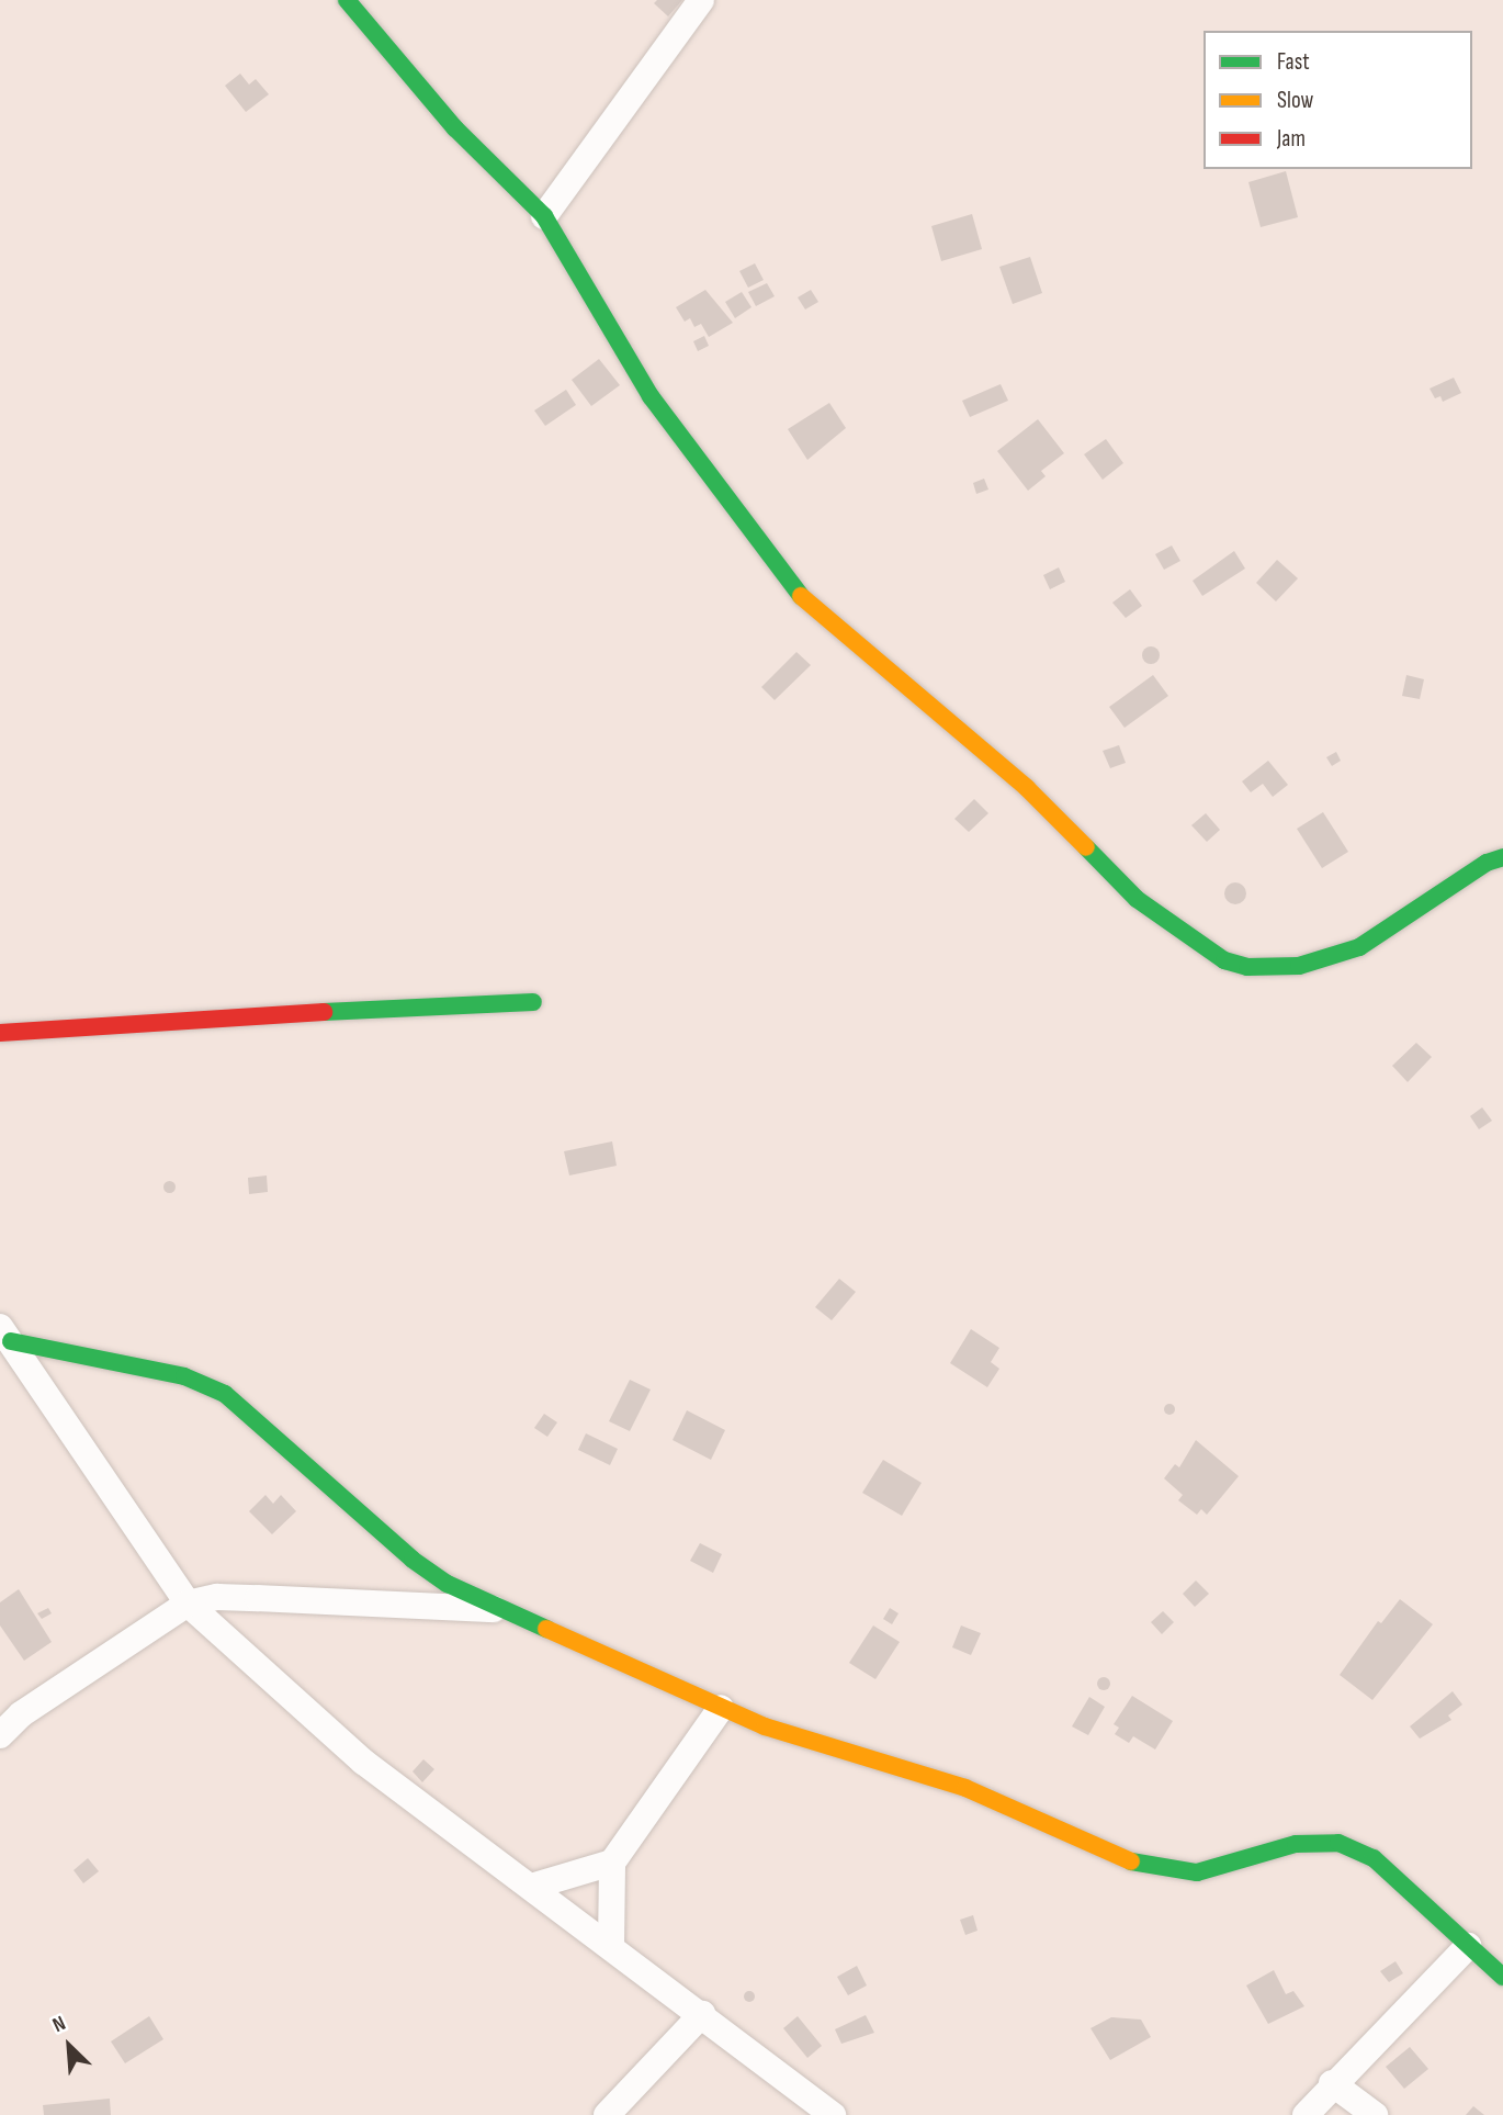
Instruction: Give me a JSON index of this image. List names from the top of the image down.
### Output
{
  "legend": ["Fast", "Slow", "Jam"],
  "north": "top left"
}
